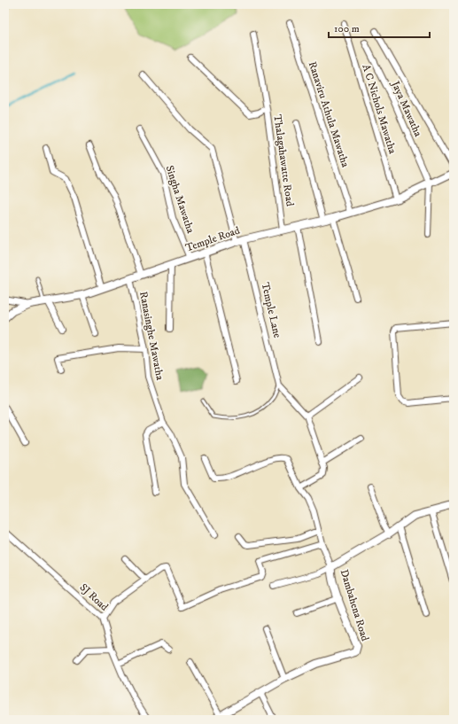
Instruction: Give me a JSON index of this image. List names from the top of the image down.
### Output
{
  "streets": {
    "street": [
      "A C Nichols Mawatha",
      "Jaya Mawatha",
      "Ranaviru Athula Mawatha",
      "Thalagahawatte Road",
      "Singha Mawatha",
      "Temple Road",
      "Temple Lane",
      "Ranasinghe Mawatha",
      "SJ Road",
      "Dambahena Road"
    ]
  },
  "crossings": [
    ["A C Nichols Mawatha", "Temple Road"],
    ["Jaya Mawatha", "Temple Road"],
    ["Ranaviru Athula Mawatha", "Temple Road"],
    ["Thalagahawatte Road", "Temple Road"],
    ["Singha Mawatha", "Temple Road"],
    ["Temple Road", "Temple Lane"],
    ["Temple Road", "Ranasinghe Mawatha"]
  ],
  "scale_bar": "100 m"
}
